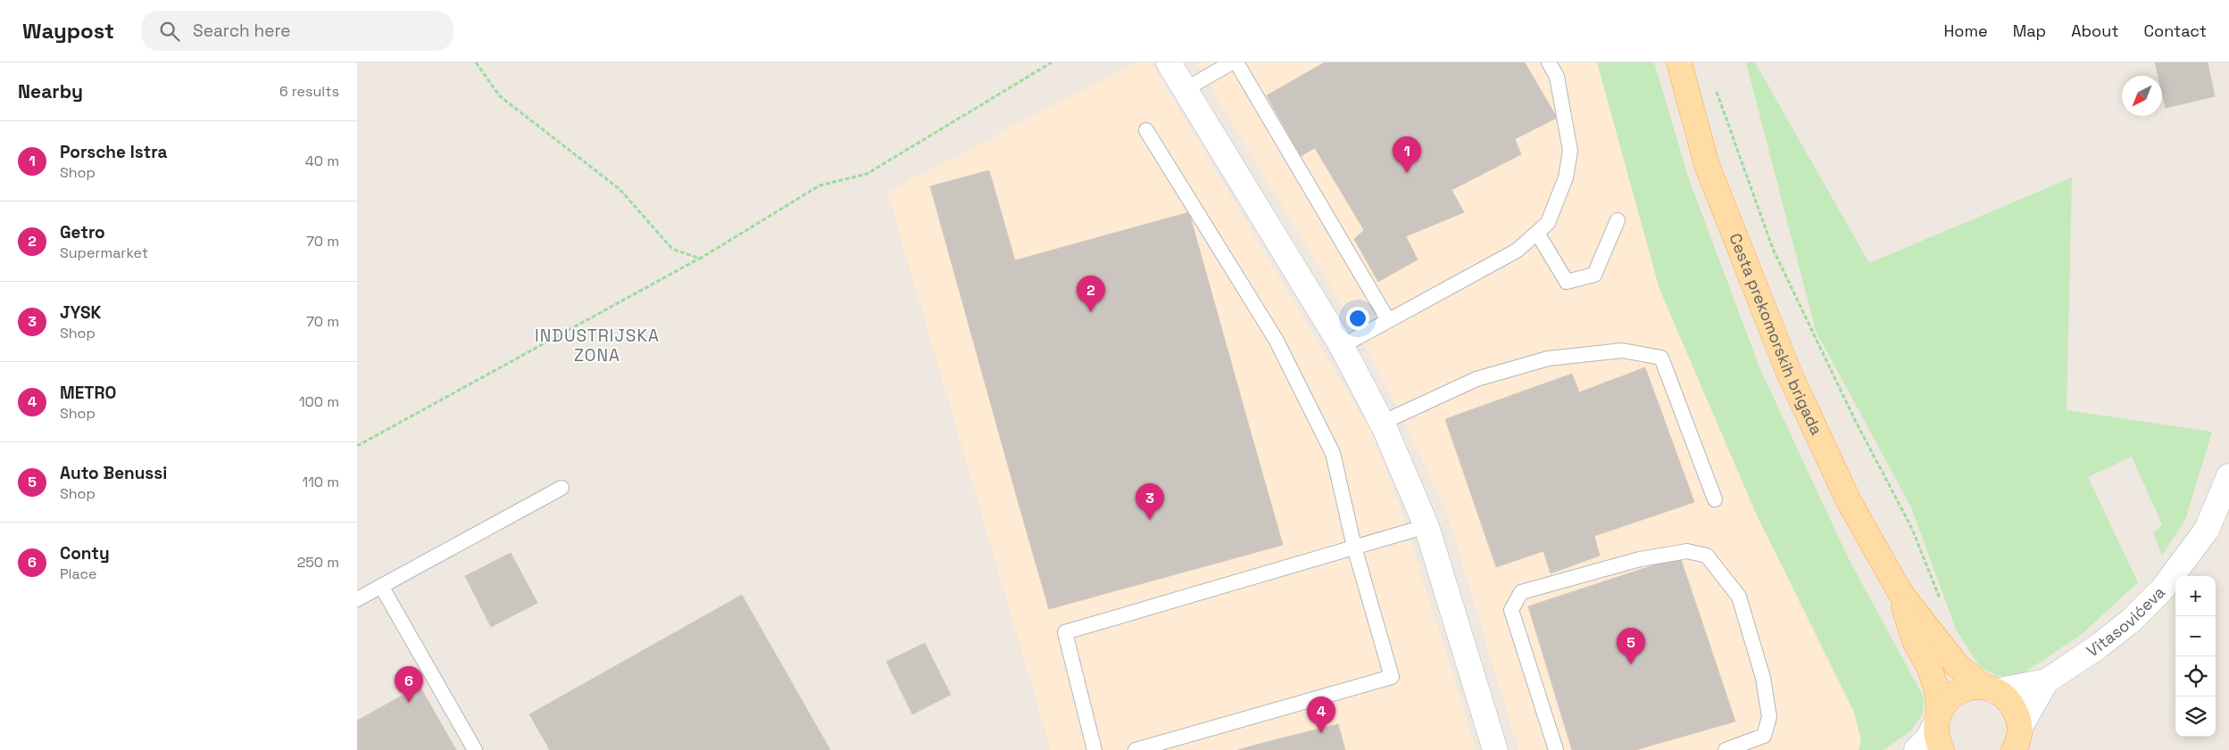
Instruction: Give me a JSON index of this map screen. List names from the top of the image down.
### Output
{
  "streets": {
    "main road": ["Cesta prekomorskih brigada"],
    "street": ["Vitasovićeva"]
  },
  "crossings": [
    ["Cesta prekomorskih brigada", "Vitasovićeva"]
  ],
  "districts": ["INDUSTRIJSKA ZONA"],
  "north": "bottom left",
  "page": {
    "header": "Waypost",
    "search": "Search here",
    "nav": [
      "Home",
      "Map",
      "About",
      "Contact"
    ],
    "heading": ["Nearby", "6 results"],
    "list": [
      {
        "mark": "1",
        "name": "Porsche Istra",
        "note": "Shop",
        "value": "40 m"
      },
      {
        "mark": "2",
        "name": "Getro",
        "note": "Supermarket",
        "value": "70 m"
      },
      {
        "mark": "3",
        "name": "JYSK",
        "note": "Shop",
        "value": "70 m"
      },
      {
        "mark": "4",
        "name": "METRO",
        "note": "Shop",
        "value": "100 m"
      },
      {
        "mark": "5",
        "name": "Auto Benussi",
        "note": "Shop",
        "value": "110 m"
      },
      {
        "mark": "6",
        "name": "Conty",
        "note": "Place",
        "value": "250 m"
      }
    ],
    "pins": [
      "1",
      "2",
      "3",
      "5",
      "6",
      "4"
    ],
    "map_buttons": ["+", "−"]
  }
}
